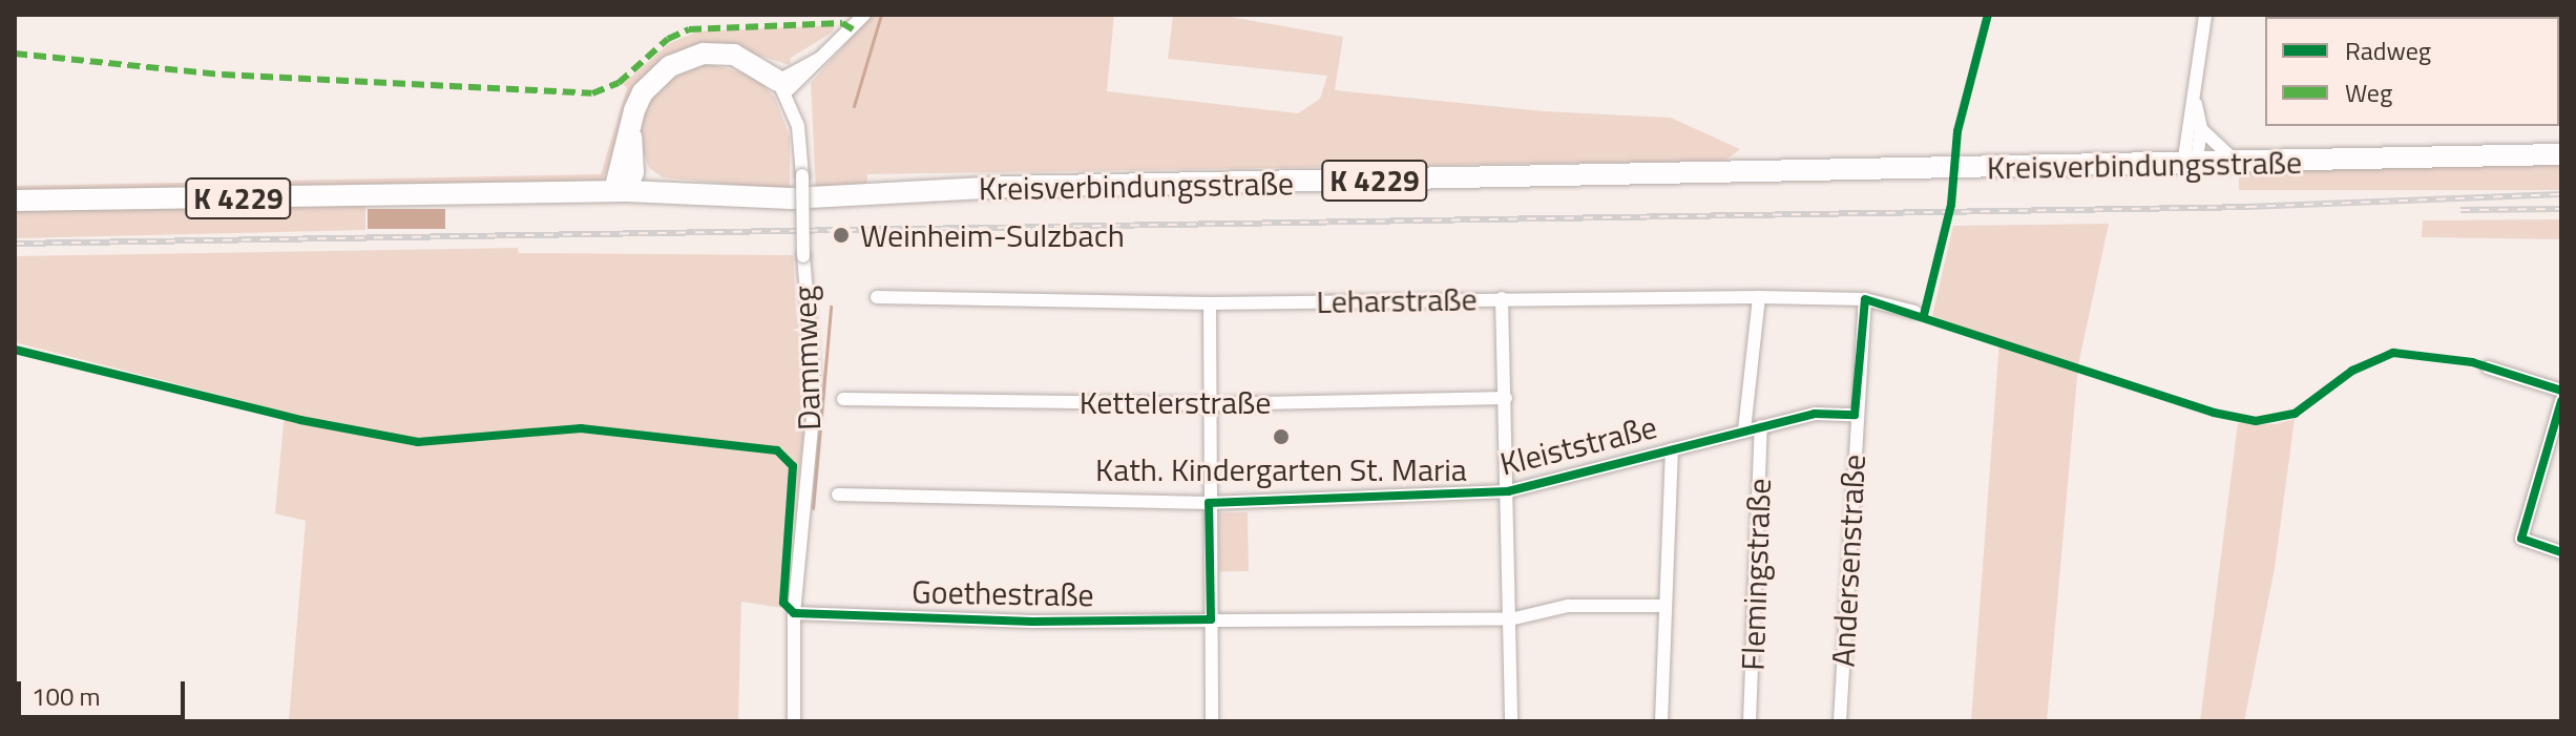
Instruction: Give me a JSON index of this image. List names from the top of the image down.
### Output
{
  "streets": {
    "main road": ["Kreisverbindungsstraße", "K 4229"],
    "street": [
      "Leharstraße",
      "Dammweg",
      "Kettelerstraße",
      "Kleiststraße",
      "Andersenstraße",
      "Flemingstraße",
      "Goethestraße"
    ]
  },
  "crossings": [
    ["Leharstraße", "Andersenstraße"],
    ["Dammweg", "Goethestraße"],
    ["Kleiststraße", "Andersenstraße"],
    ["Kleiststraße", "Flemingstraße"]
  ],
  "places": ["Weinheim-Sulzbach", "Kath. Kindergarten St. Maria"],
  "legend": ["Radweg", "Weg"],
  "scale_bar": "100 m"
}
